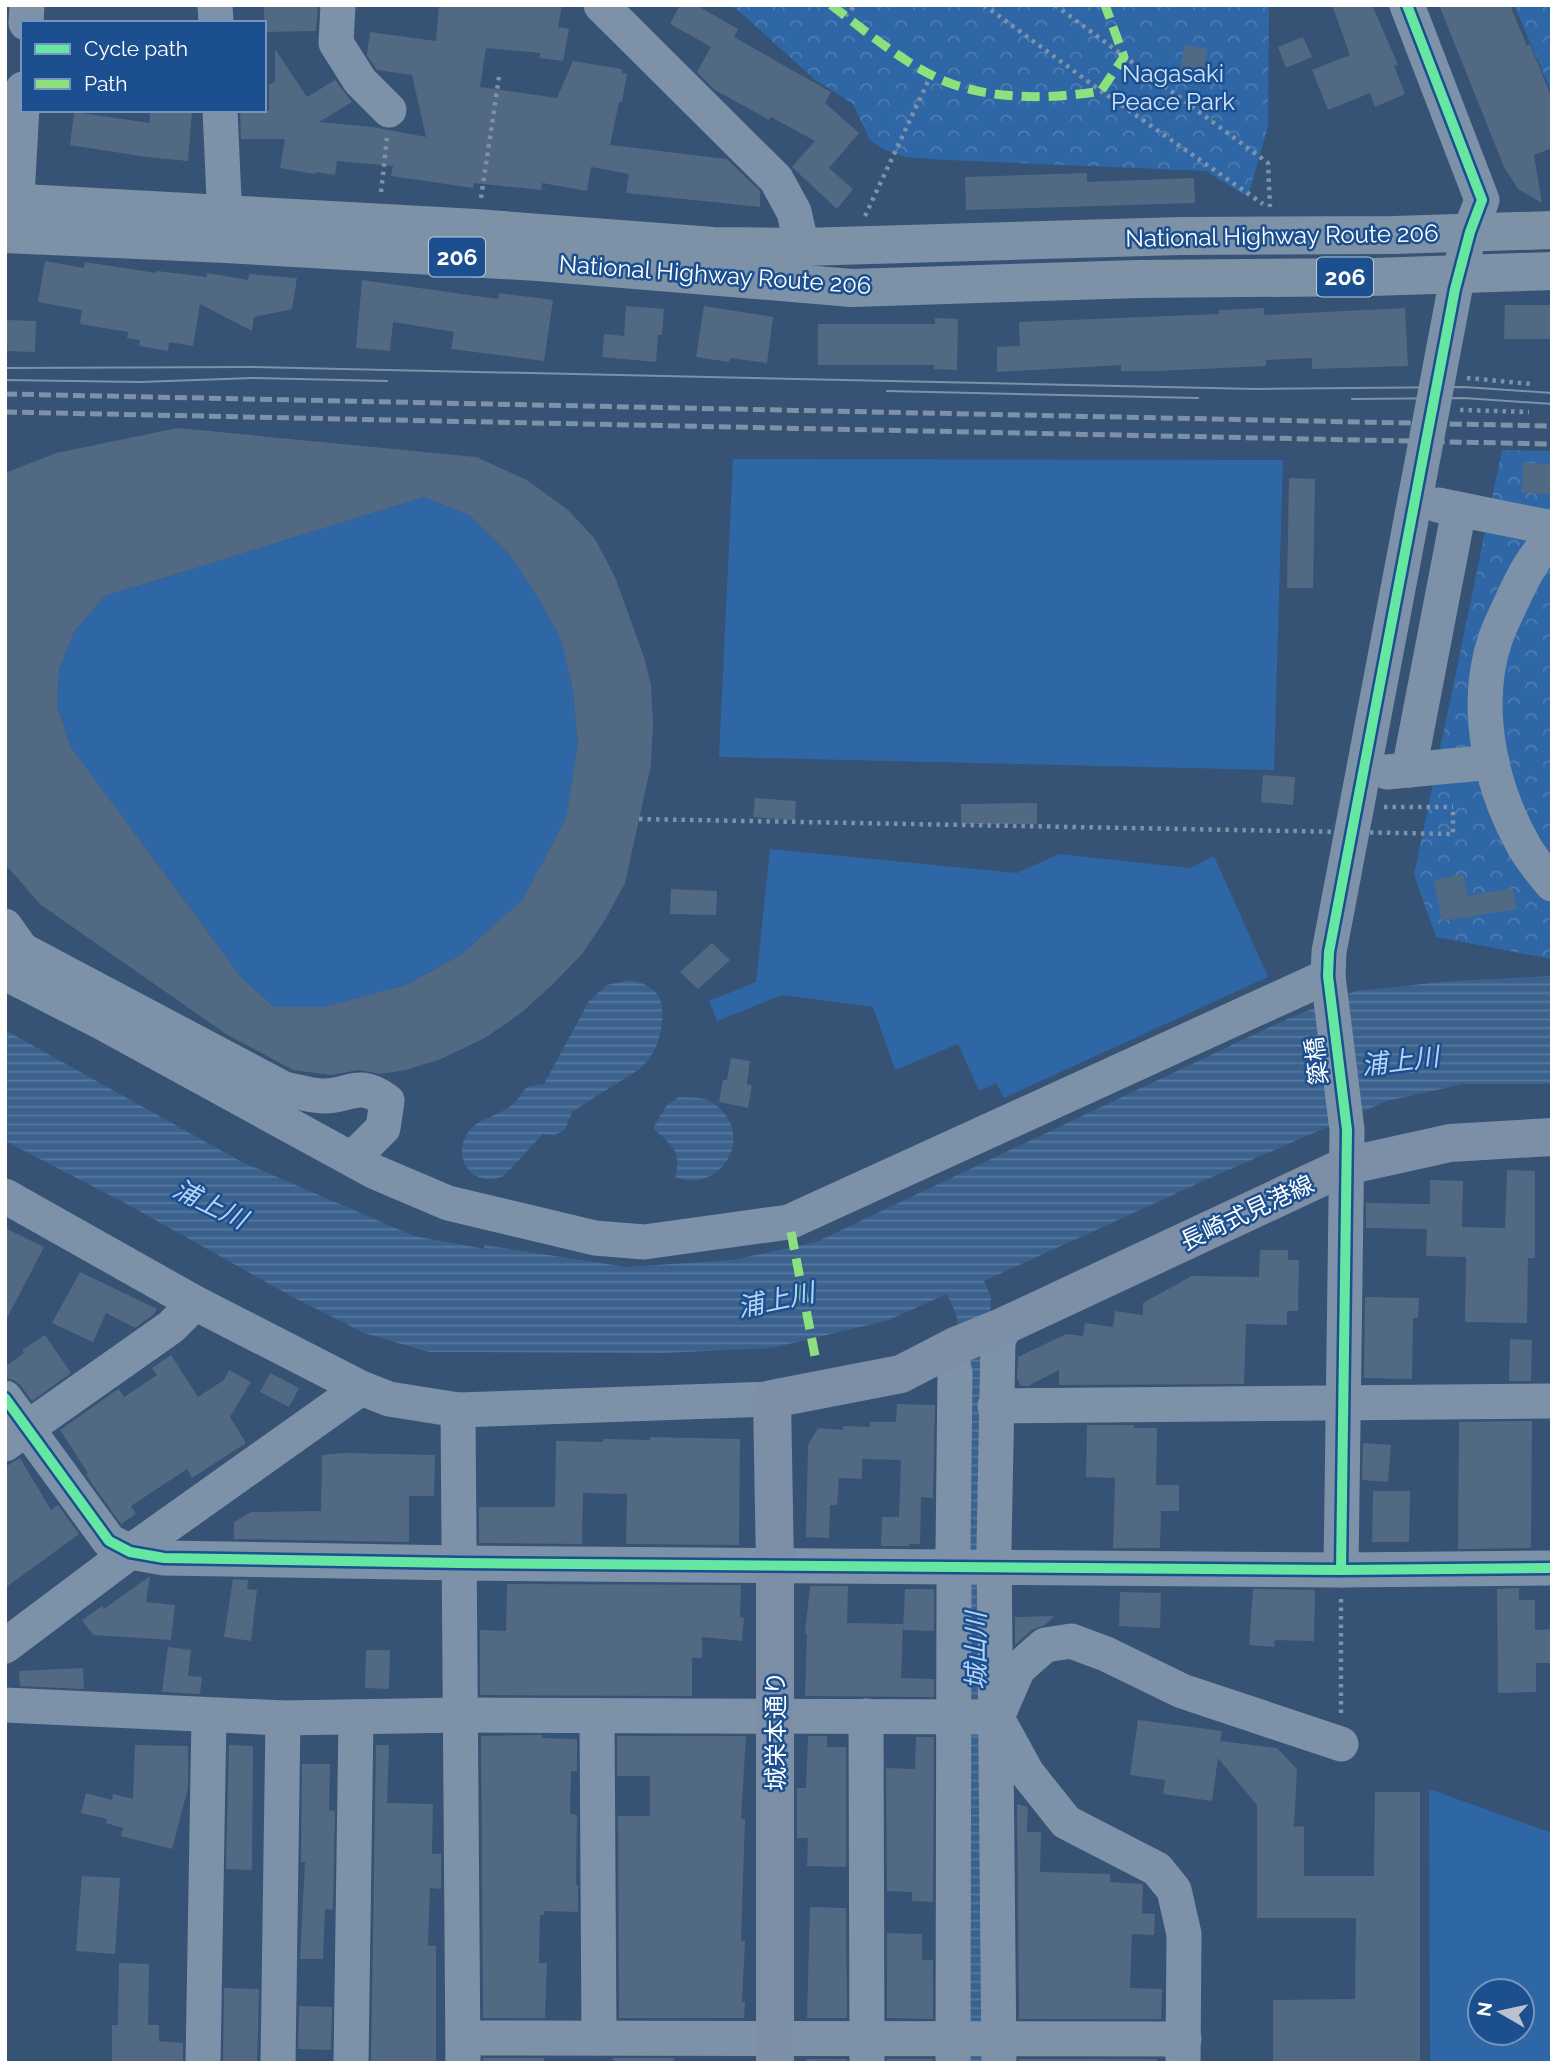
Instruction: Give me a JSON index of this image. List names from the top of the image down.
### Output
{
  "streets": {
    "highway": ["National Highway Route 206", "206"],
    "main road": ["長崎式見港線", "城栄本通り"],
    "street": ["簗橋"]
  },
  "crossings": [
    ["National Highway Route 206", "簗橋"],
    ["簗橋", "長崎式見港線"]
  ],
  "water": ["浦上川", "城山川"],
  "parks": ["Nagasaki Peace Park"],
  "legend": ["Cycle path", "Path"],
  "north": "left"
}
